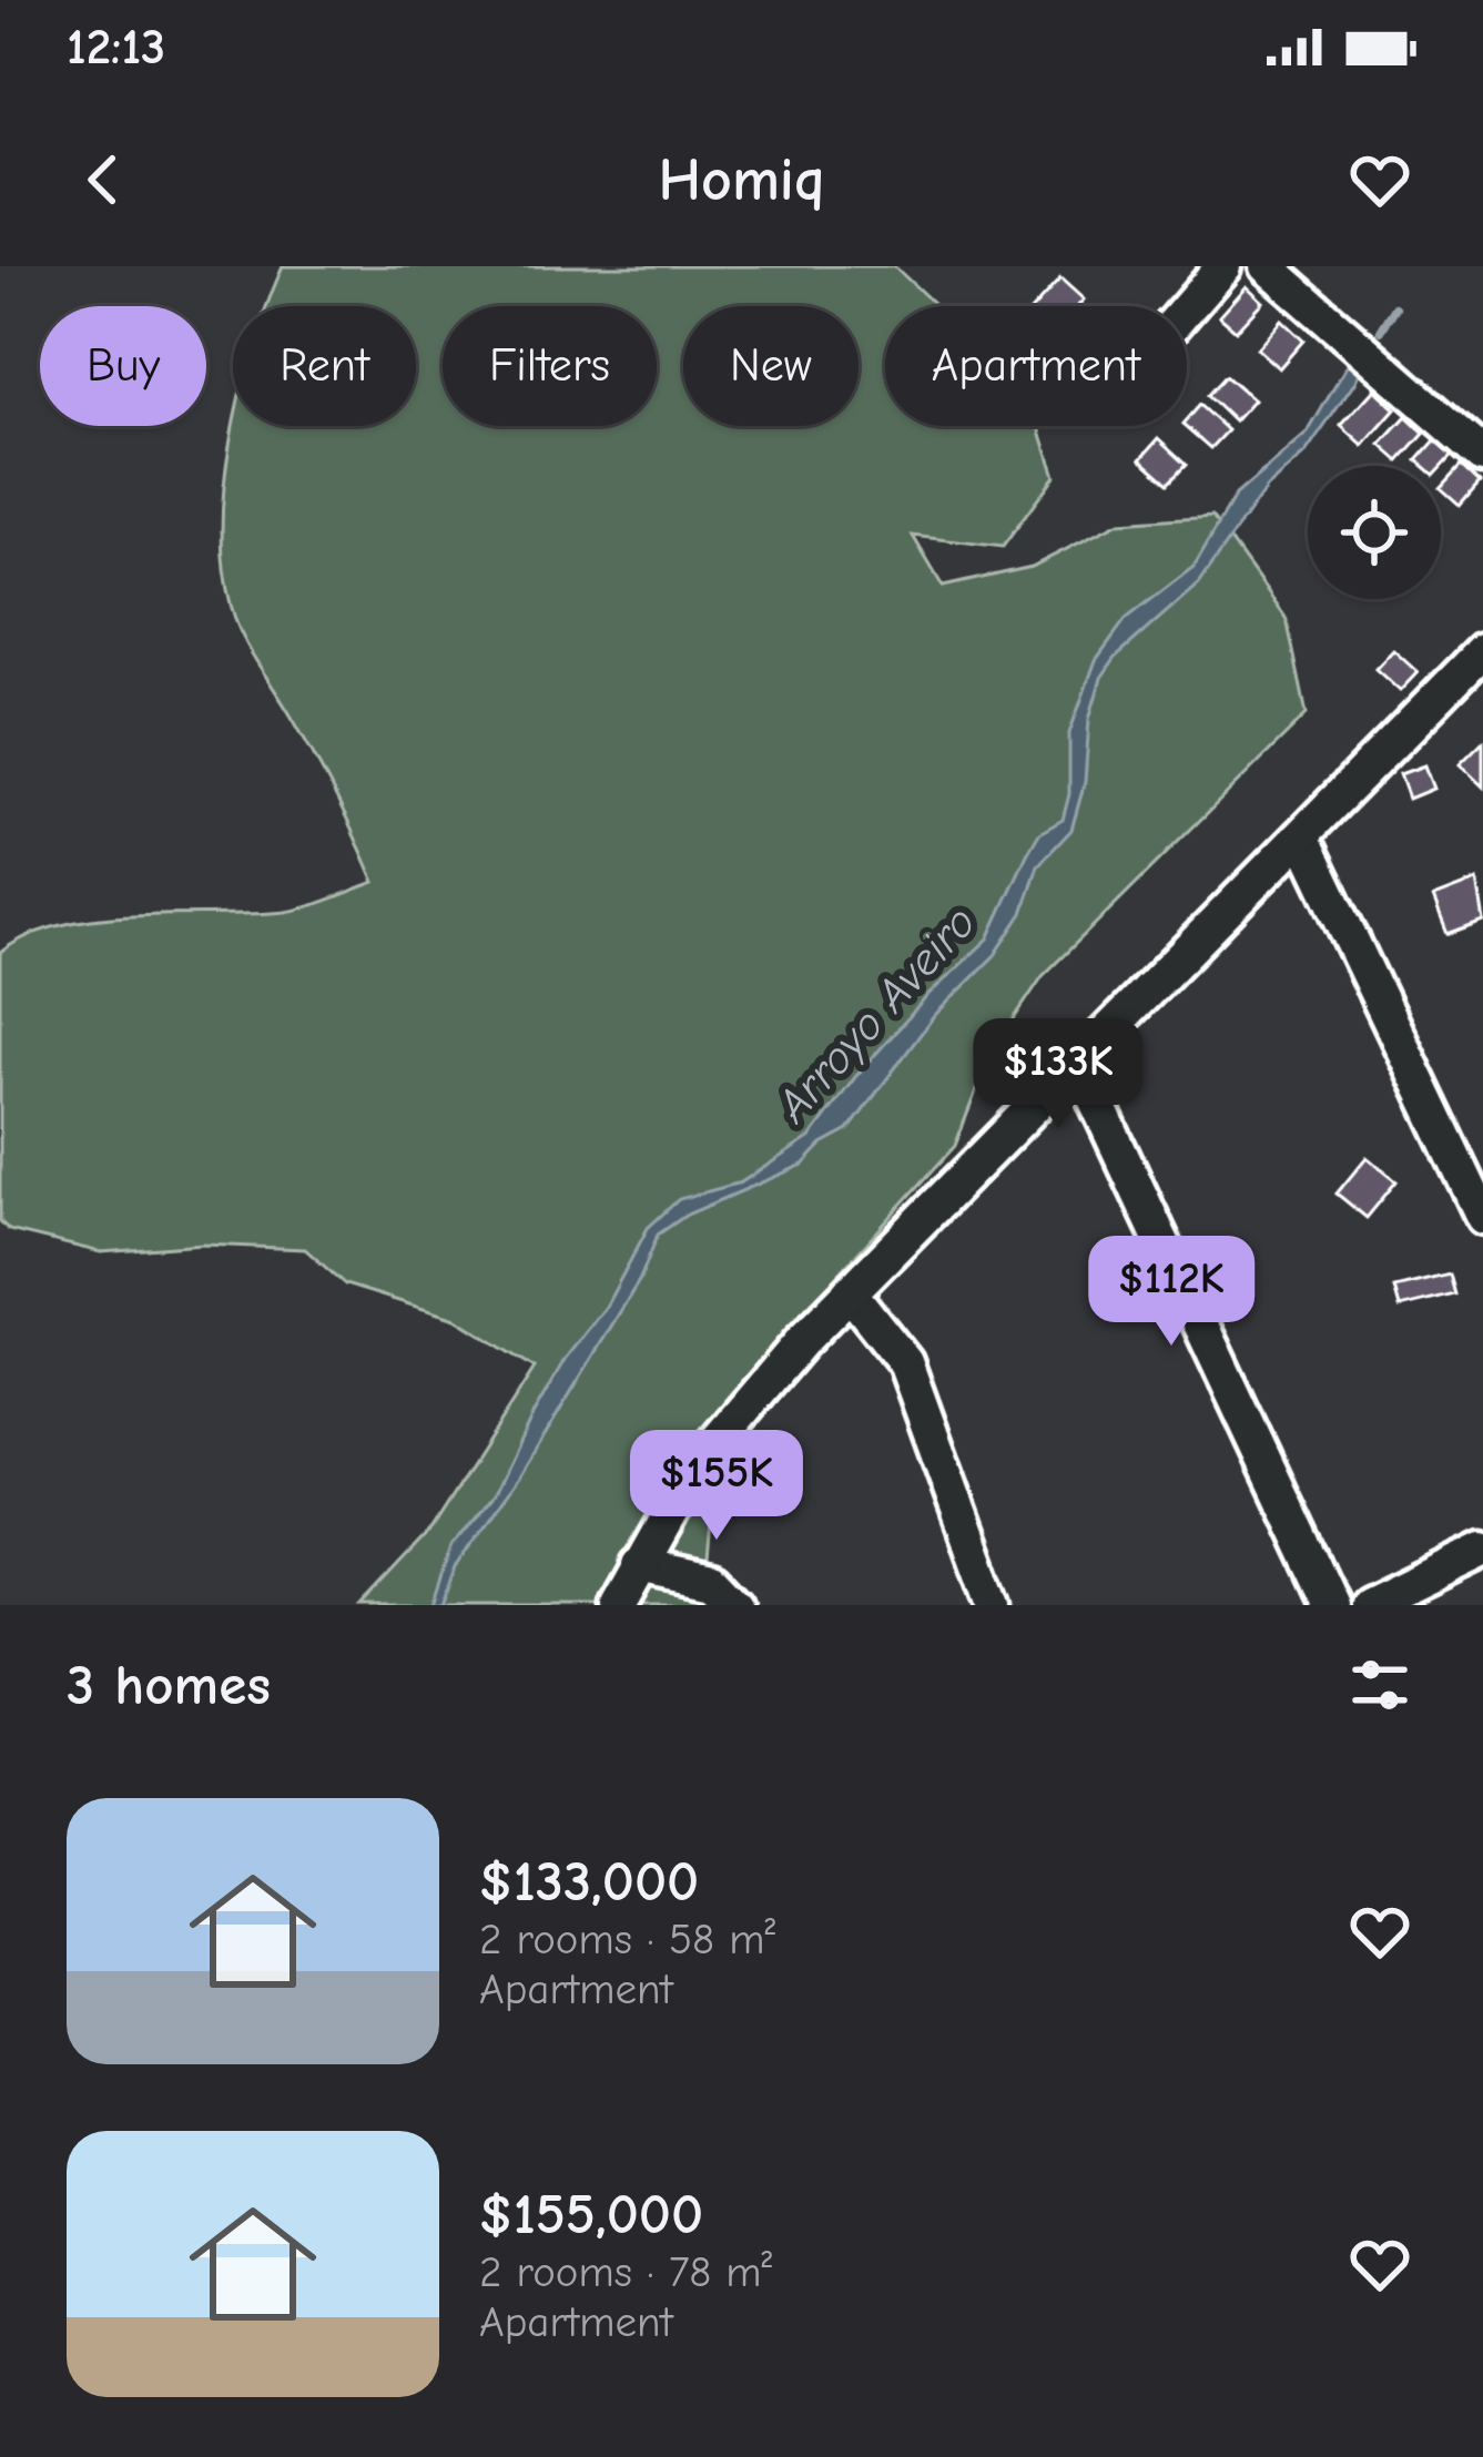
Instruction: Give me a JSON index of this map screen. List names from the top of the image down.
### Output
{
  "water": ["Arroyo Aveiro"],
  "page": {
    "status": "12:13",
    "header": "Homiq",
    "chip": [
      "Buy",
      "Rent",
      "Filters",
      "New",
      "Apartment"
    ],
    "price": ["$133K", "$112K", "$155K"],
    "heading": "3 homes",
    "list": [
      {
        "name": "$133,000",
        "note": "2 rooms · 58 m² · Apartment"
      },
      {
        "name": "$155,000",
        "note": "2 rooms · 78 m² · Apartment"
      }
    ]
  }
}
